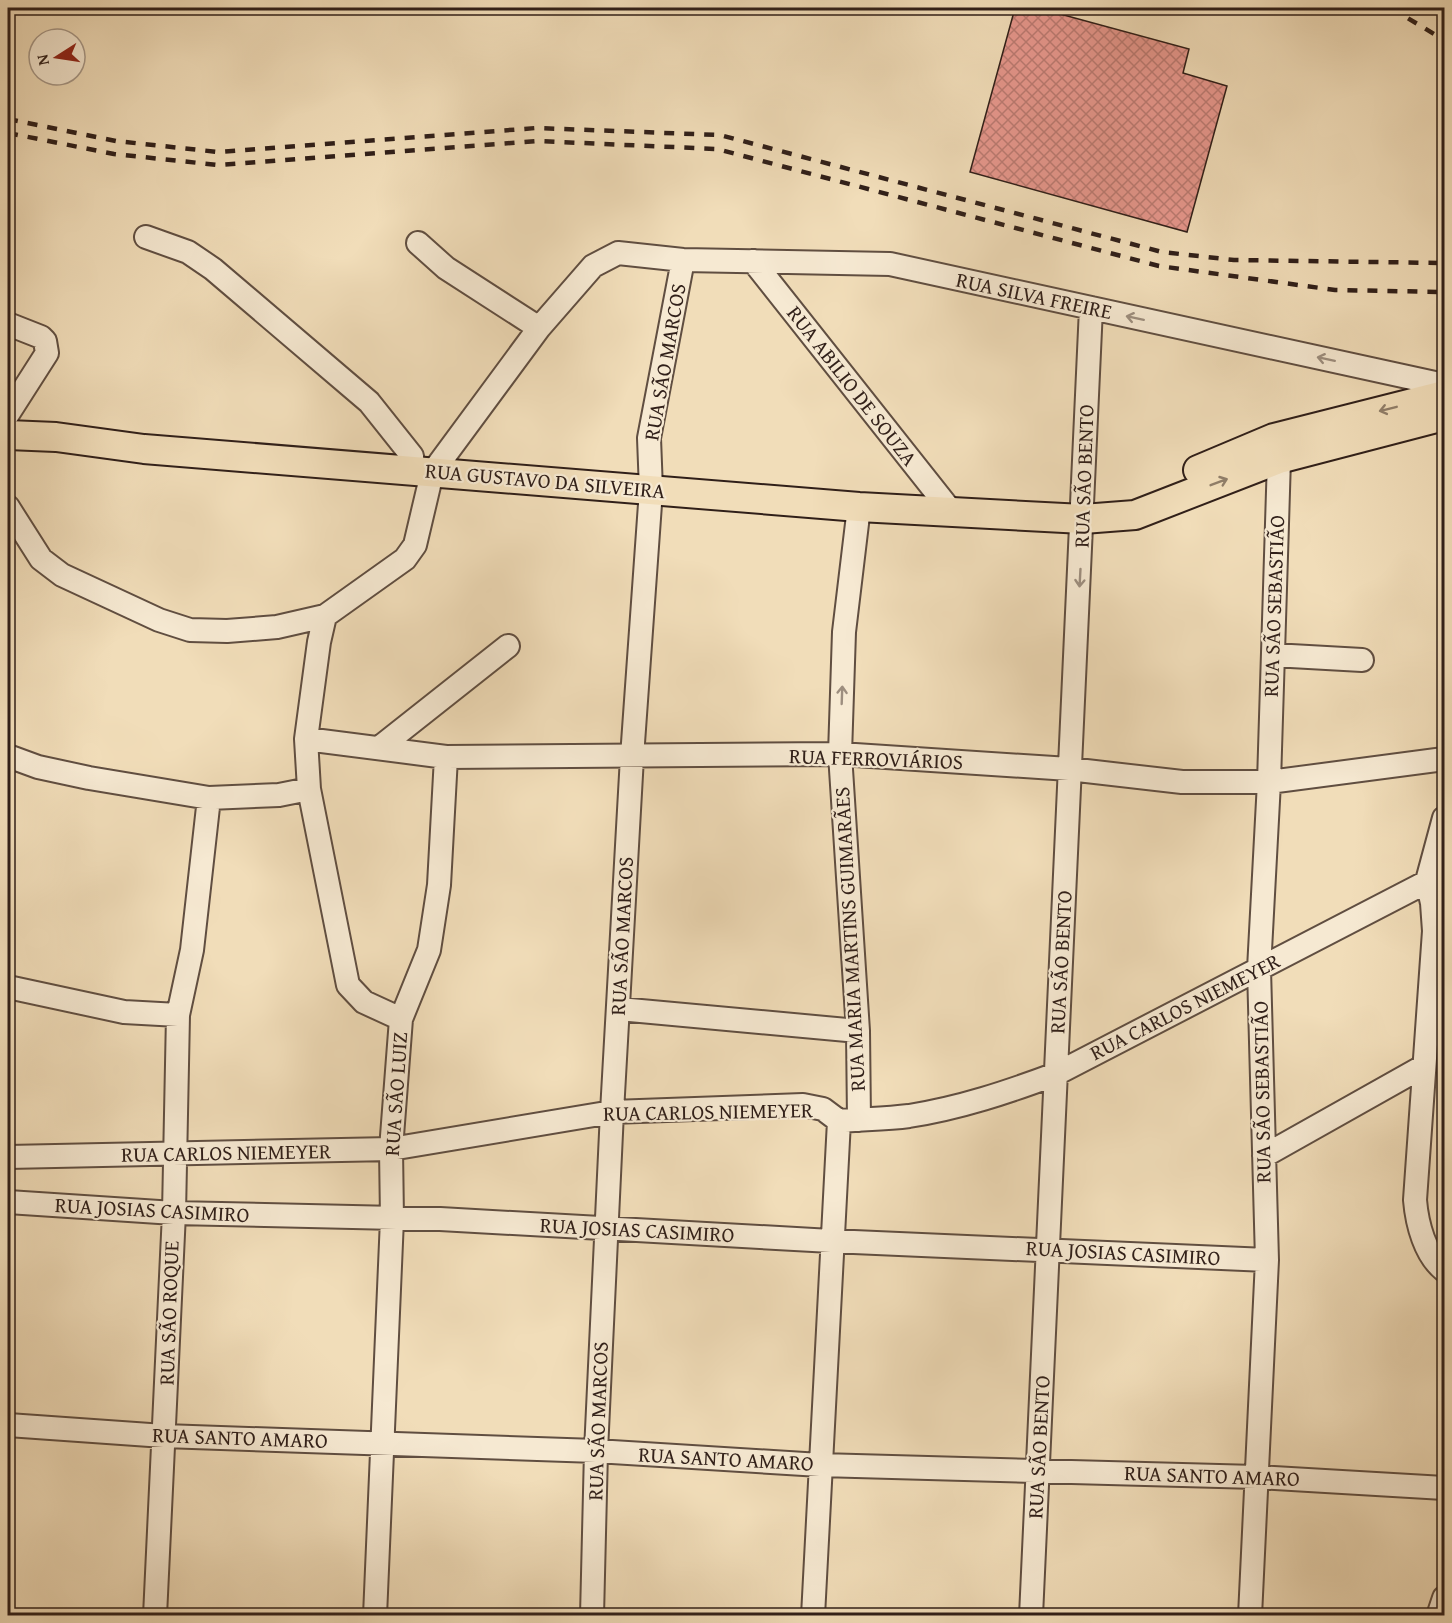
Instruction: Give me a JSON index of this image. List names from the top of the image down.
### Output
{
  "streets": {
    "main road": ["RUA GUSTAVO DA SILVEIRA"],
    "street": [
      "RUA SILVA FREIRE",
      "RUA SÃO MARCOS",
      "RUA ABILIO DE SOUZA",
      "RUA SÃO BENTO",
      "RUA SÃO SEBASTIÃO",
      "RUA FERROVIÁRIOS",
      "RUA MARIA MARTINS GUIMARÃES",
      "RUA CARLOS NIEMEYER",
      "RUA SÃO LUIZ",
      "RUA JOSIAS CASIMIRO",
      "RUA SÃO ROQUE",
      "RUA SANTO AMARO"
    ]
  },
  "crossings": [
    ["RUA SILVA FREIRE", "RUA SÃO MARCOS"],
    ["RUA SILVA FREIRE", "RUA ABILIO DE SOUZA"],
    ["RUA SILVA FREIRE", "RUA SÃO BENTO"],
    ["RUA SÃO MARCOS", "RUA GUSTAVO DA SILVEIRA"],
    ["RUA SÃO MARCOS", "RUA FERROVIÁRIOS"],
    ["RUA SÃO MARCOS", "RUA CARLOS NIEMEYER"],
    ["RUA SÃO MARCOS", "RUA JOSIAS CASIMIRO"],
    ["RUA SÃO MARCOS", "RUA SANTO AMARO"],
    ["RUA ABILIO DE SOUZA", "RUA GUSTAVO DA SILVEIRA"],
    ["RUA SÃO BENTO", "RUA GUSTAVO DA SILVEIRA"],
    ["RUA SÃO BENTO", "RUA FERROVIÁRIOS"],
    ["RUA SÃO BENTO", "RUA CARLOS NIEMEYER"],
    ["RUA SÃO BENTO", "RUA JOSIAS CASIMIRO"],
    ["RUA SÃO BENTO", "RUA SANTO AMARO"],
    ["RUA GUSTAVO DA SILVEIRA", "RUA SÃO SEBASTIÃO"],
    ["RUA GUSTAVO DA SILVEIRA", "RUA MARIA MARTINS GUIMARÃES"],
    ["RUA SÃO SEBASTIÃO", "RUA FERROVIÁRIOS"],
    ["RUA SÃO SEBASTIÃO", "RUA CARLOS NIEMEYER"],
    ["RUA SÃO SEBASTIÃO", "RUA JOSIAS CASIMIRO"],
    ["RUA SÃO SEBASTIÃO", "RUA SANTO AMARO"],
    ["RUA FERROVIÁRIOS", "RUA MARIA MARTINS GUIMARÃES"],
    ["RUA FERROVIÁRIOS", "RUA SÃO LUIZ"],
    ["RUA MARIA MARTINS GUIMARÃES", "RUA CARLOS NIEMEYER"],
    ["RUA MARIA MARTINS GUIMARÃES", "RUA JOSIAS CASIMIRO"],
    ["RUA MARIA MARTINS GUIMARÃES", "RUA SANTO AMARO"],
    ["RUA CARLOS NIEMEYER", "RUA SÃO LUIZ"],
    ["RUA CARLOS NIEMEYER", "RUA SÃO ROQUE"],
    ["RUA SÃO LUIZ", "RUA JOSIAS CASIMIRO"],
    ["RUA SÃO LUIZ", "RUA SANTO AMARO"],
    ["RUA JOSIAS CASIMIRO", "RUA SÃO ROQUE"],
    ["RUA SÃO ROQUE", "RUA SANTO AMARO"]
  ],
  "one_way": ["RUA SILVA FREIRE"],
  "north": "left"
}
